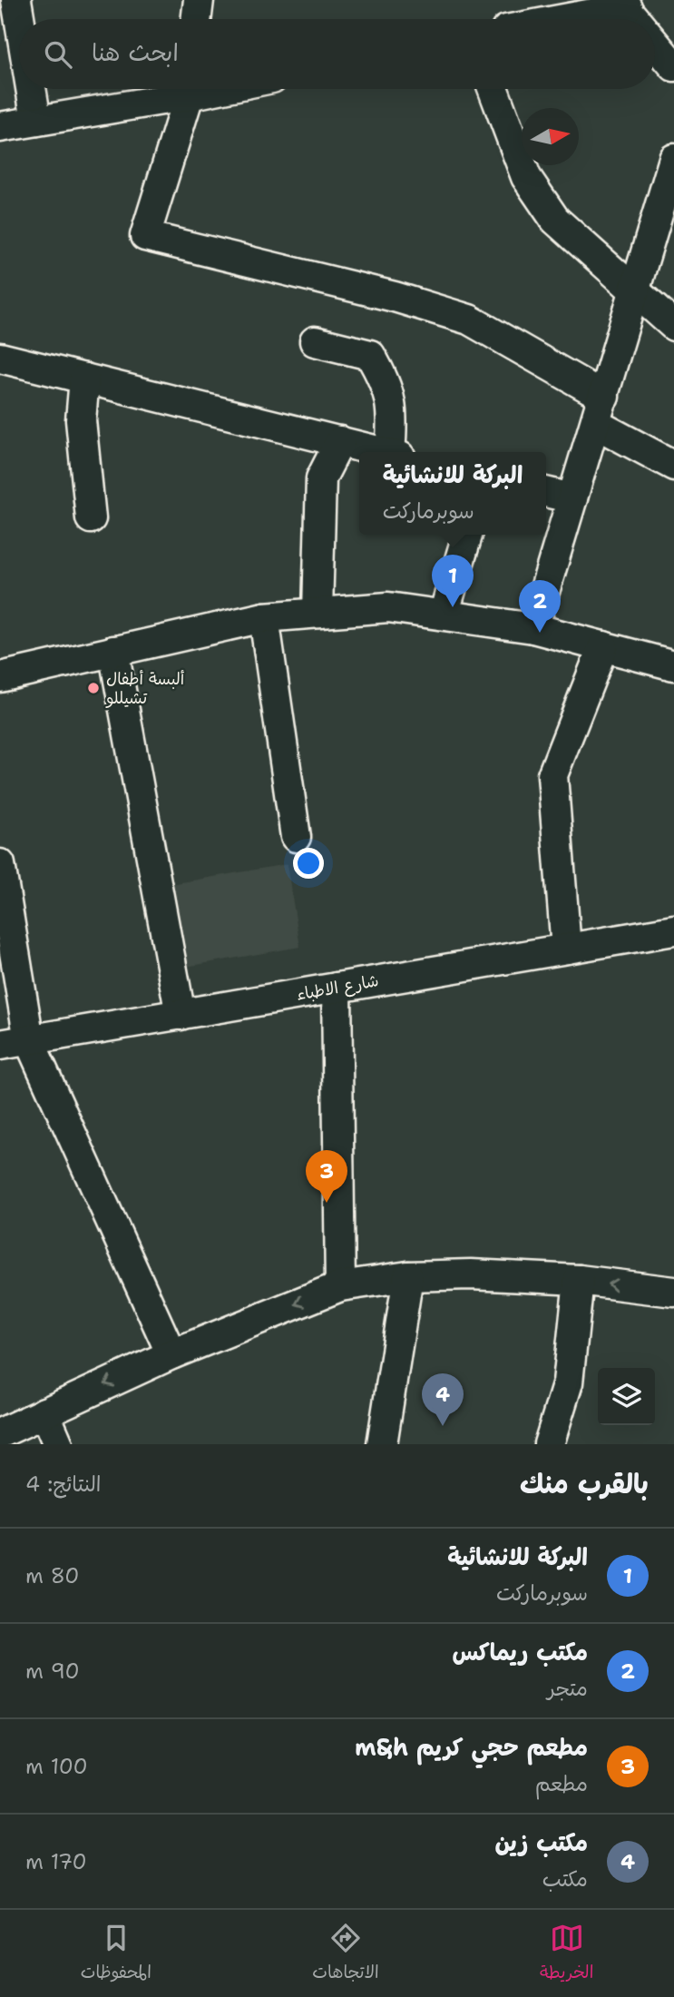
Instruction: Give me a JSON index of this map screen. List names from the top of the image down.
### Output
{
  "streets": {
    "street": ["شارع الاطباء"]
  },
  "places": ["ألبسة أطفال تشيللو"],
  "north": "right",
  "page": {
    "search": "ابحث هنا",
    "popup": ["البركة للانشائية", "سوبرماركت"],
    "pins": [
      "1",
      "2",
      "3",
      "4"
    ],
    "heading": ["بالقرب منك", "النتائج: 4"],
    "list": [
      {
        "mark": "1",
        "name": "البركة للانشائية",
        "note": "سوبرماركت",
        "value": "80 m"
      },
      {
        "mark": "2",
        "name": "مكتب ريماكس",
        "note": "متجر",
        "value": "90 m"
      },
      {
        "mark": "3",
        "name": "مطعم حجي كريم m&h",
        "note": "مطعم",
        "value": "100 m"
      },
      {
        "mark": "4",
        "name": "مكتب زين",
        "note": "مكتب",
        "value": "170 m"
      }
    ],
    "nav": ["الخريطة", "الاتجاهات", "المحفوظات"]
  }
}
